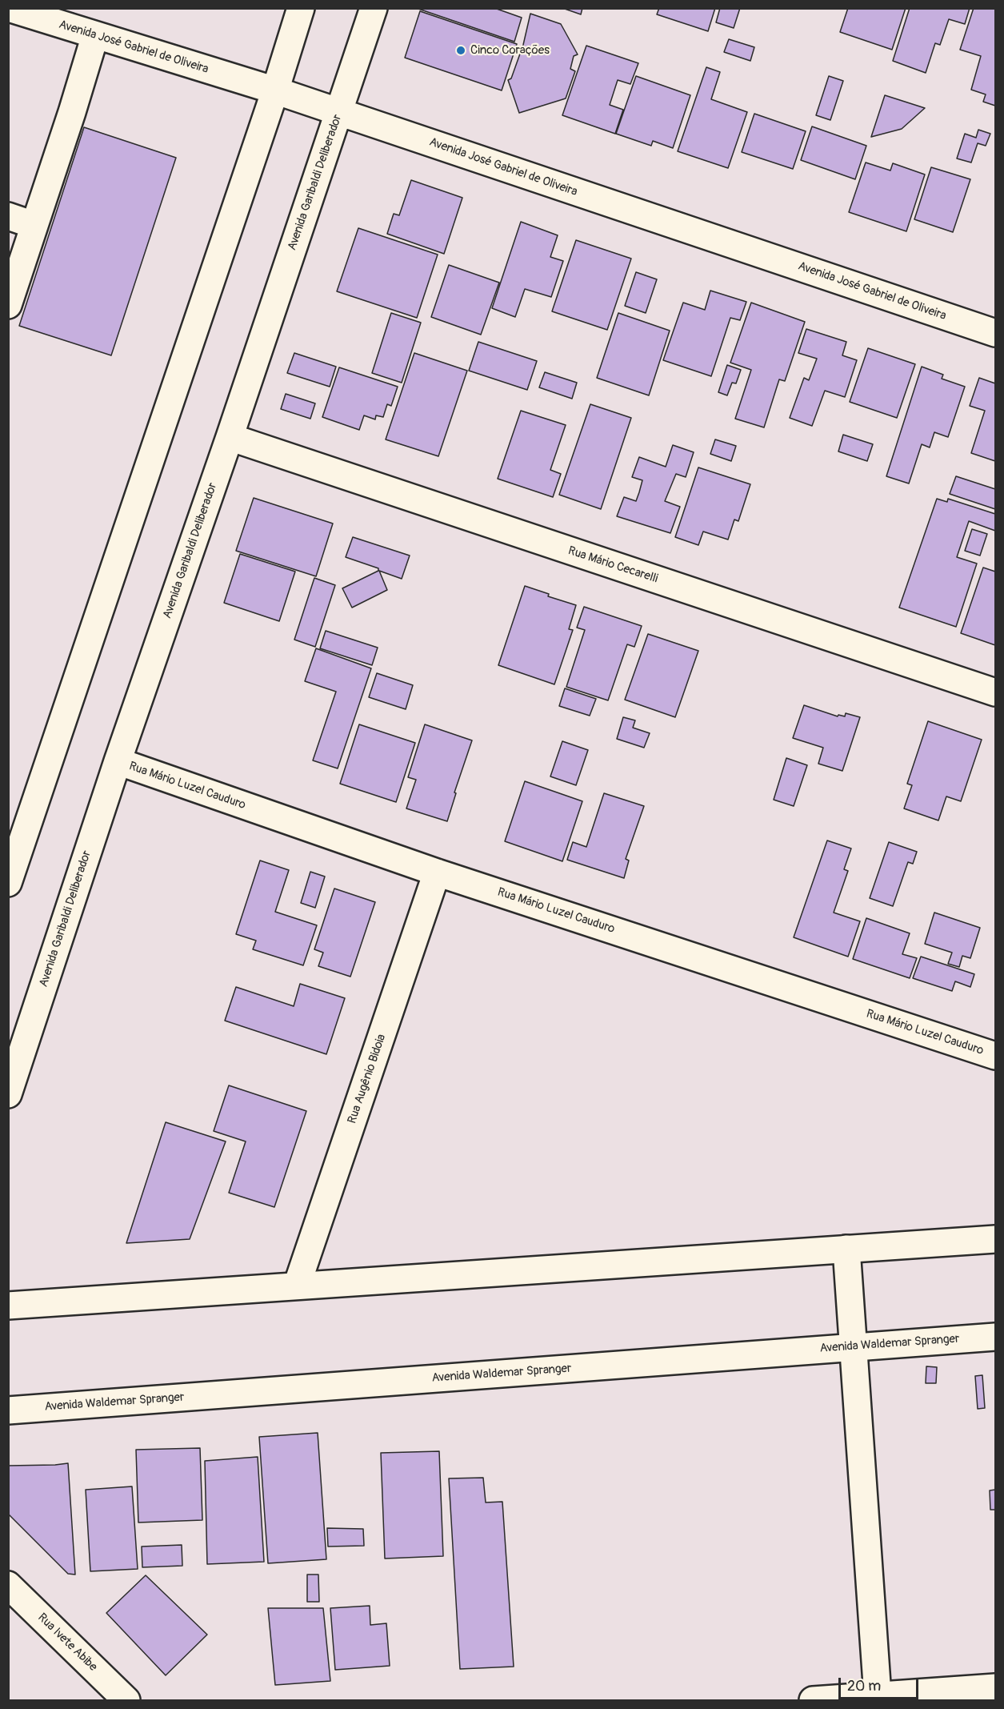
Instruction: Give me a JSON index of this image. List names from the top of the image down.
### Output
{
  "streets": {
    "street": [
      "Avenida José Gabriel de Oliveira",
      "Avenida Garibaldi Deliberador",
      "Rua Mário Cecarelli",
      "Rua Mário Luzel Cauduro",
      "Rua Augênio Bidoia",
      "Avenida Waldemar Spranger",
      "Rua Ivete Abibe"
    ]
  },
  "crossings": [
    ["Avenida José Gabriel de Oliveira", "Avenida Garibaldi Deliberador"],
    ["Avenida Garibaldi Deliberador", "Rua Mário Cecarelli"],
    ["Avenida Garibaldi Deliberador", "Rua Mário Luzel Cauduro"],
    ["Rua Mário Luzel Cauduro", "Rua Augênio Bidoia"]
  ],
  "places": ["Cinco Corações"],
  "scale_bar": "20 m"
}
